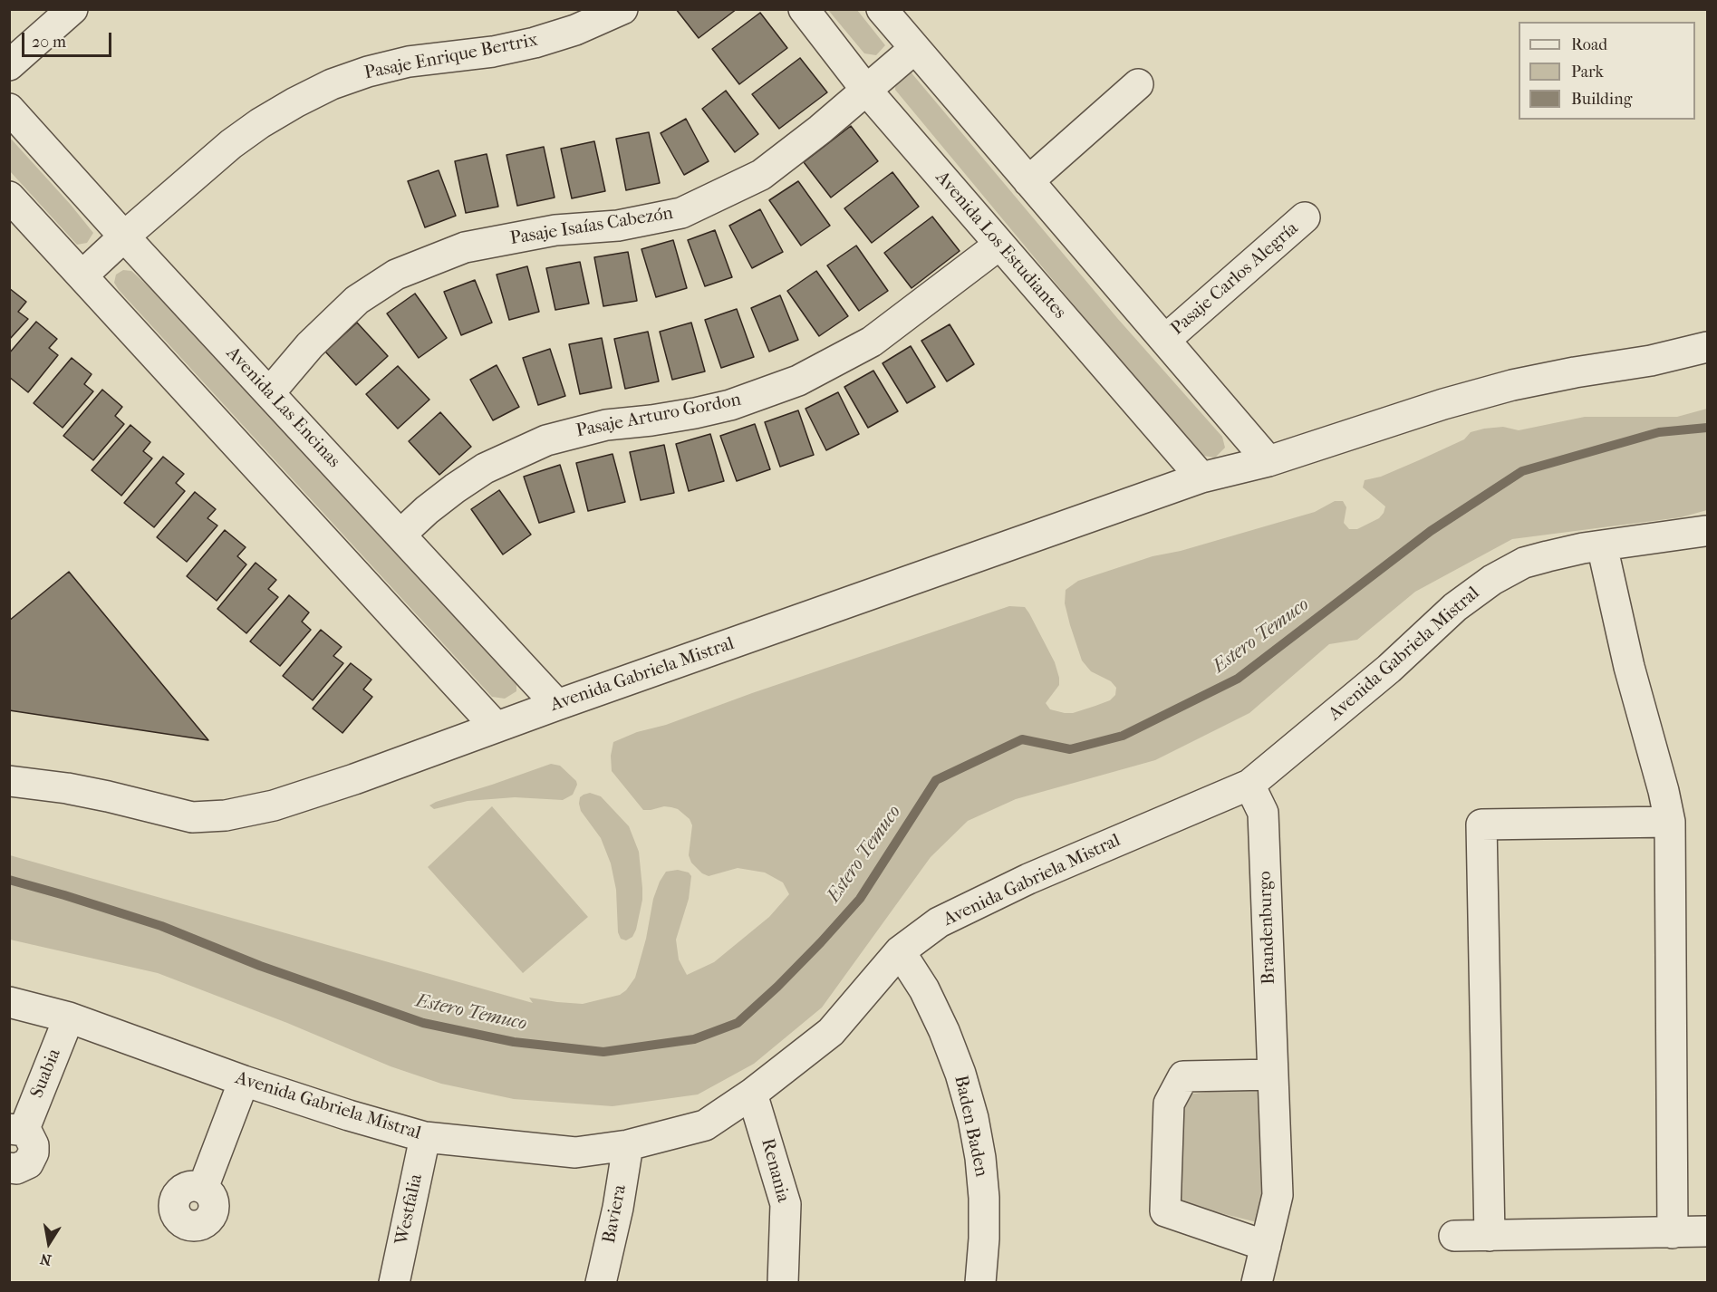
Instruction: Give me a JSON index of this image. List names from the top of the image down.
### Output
{
  "streets": {
    "street": [
      "Pasaje Enrique Bertrix",
      "Pasaje Isaías Cabezón",
      "Avenida Los Estudiantes",
      "Pasaje Carlos Alegría",
      "Avenida Las Encinas",
      "Pasaje Arturo Gordon",
      "Avenida Gabriela Mistral",
      "Brandenburgo",
      "Suabia",
      "Baden Baden",
      "Renania",
      "Westfalia",
      "Baviera"
    ]
  },
  "crossings": [
    ["Pasaje Enrique Bertrix", "Avenida Las Encinas"],
    ["Pasaje Isaías Cabezón", "Avenida Los Estudiantes"],
    ["Pasaje Isaías Cabezón", "Avenida Las Encinas"],
    ["Avenida Los Estudiantes", "Pasaje Arturo Gordon"],
    ["Avenida Los Estudiantes", "Avenida Gabriela Mistral"],
    ["Avenida Las Encinas", "Pasaje Arturo Gordon"],
    ["Avenida Las Encinas", "Avenida Gabriela Mistral"],
    ["Avenida Gabriela Mistral", "Brandenburgo"],
    ["Avenida Gabriela Mistral", "Suabia"],
    ["Avenida Gabriela Mistral", "Baden Baden"],
    ["Avenida Gabriela Mistral", "Renania"],
    ["Avenida Gabriela Mistral", "Westfalia"],
    ["Avenida Gabriela Mistral", "Baviera"]
  ],
  "water": ["Estero Temuco"],
  "legend": ["Road", "Park", "Building"],
  "scale_bar": "20 m",
  "north": "bottom"
}
